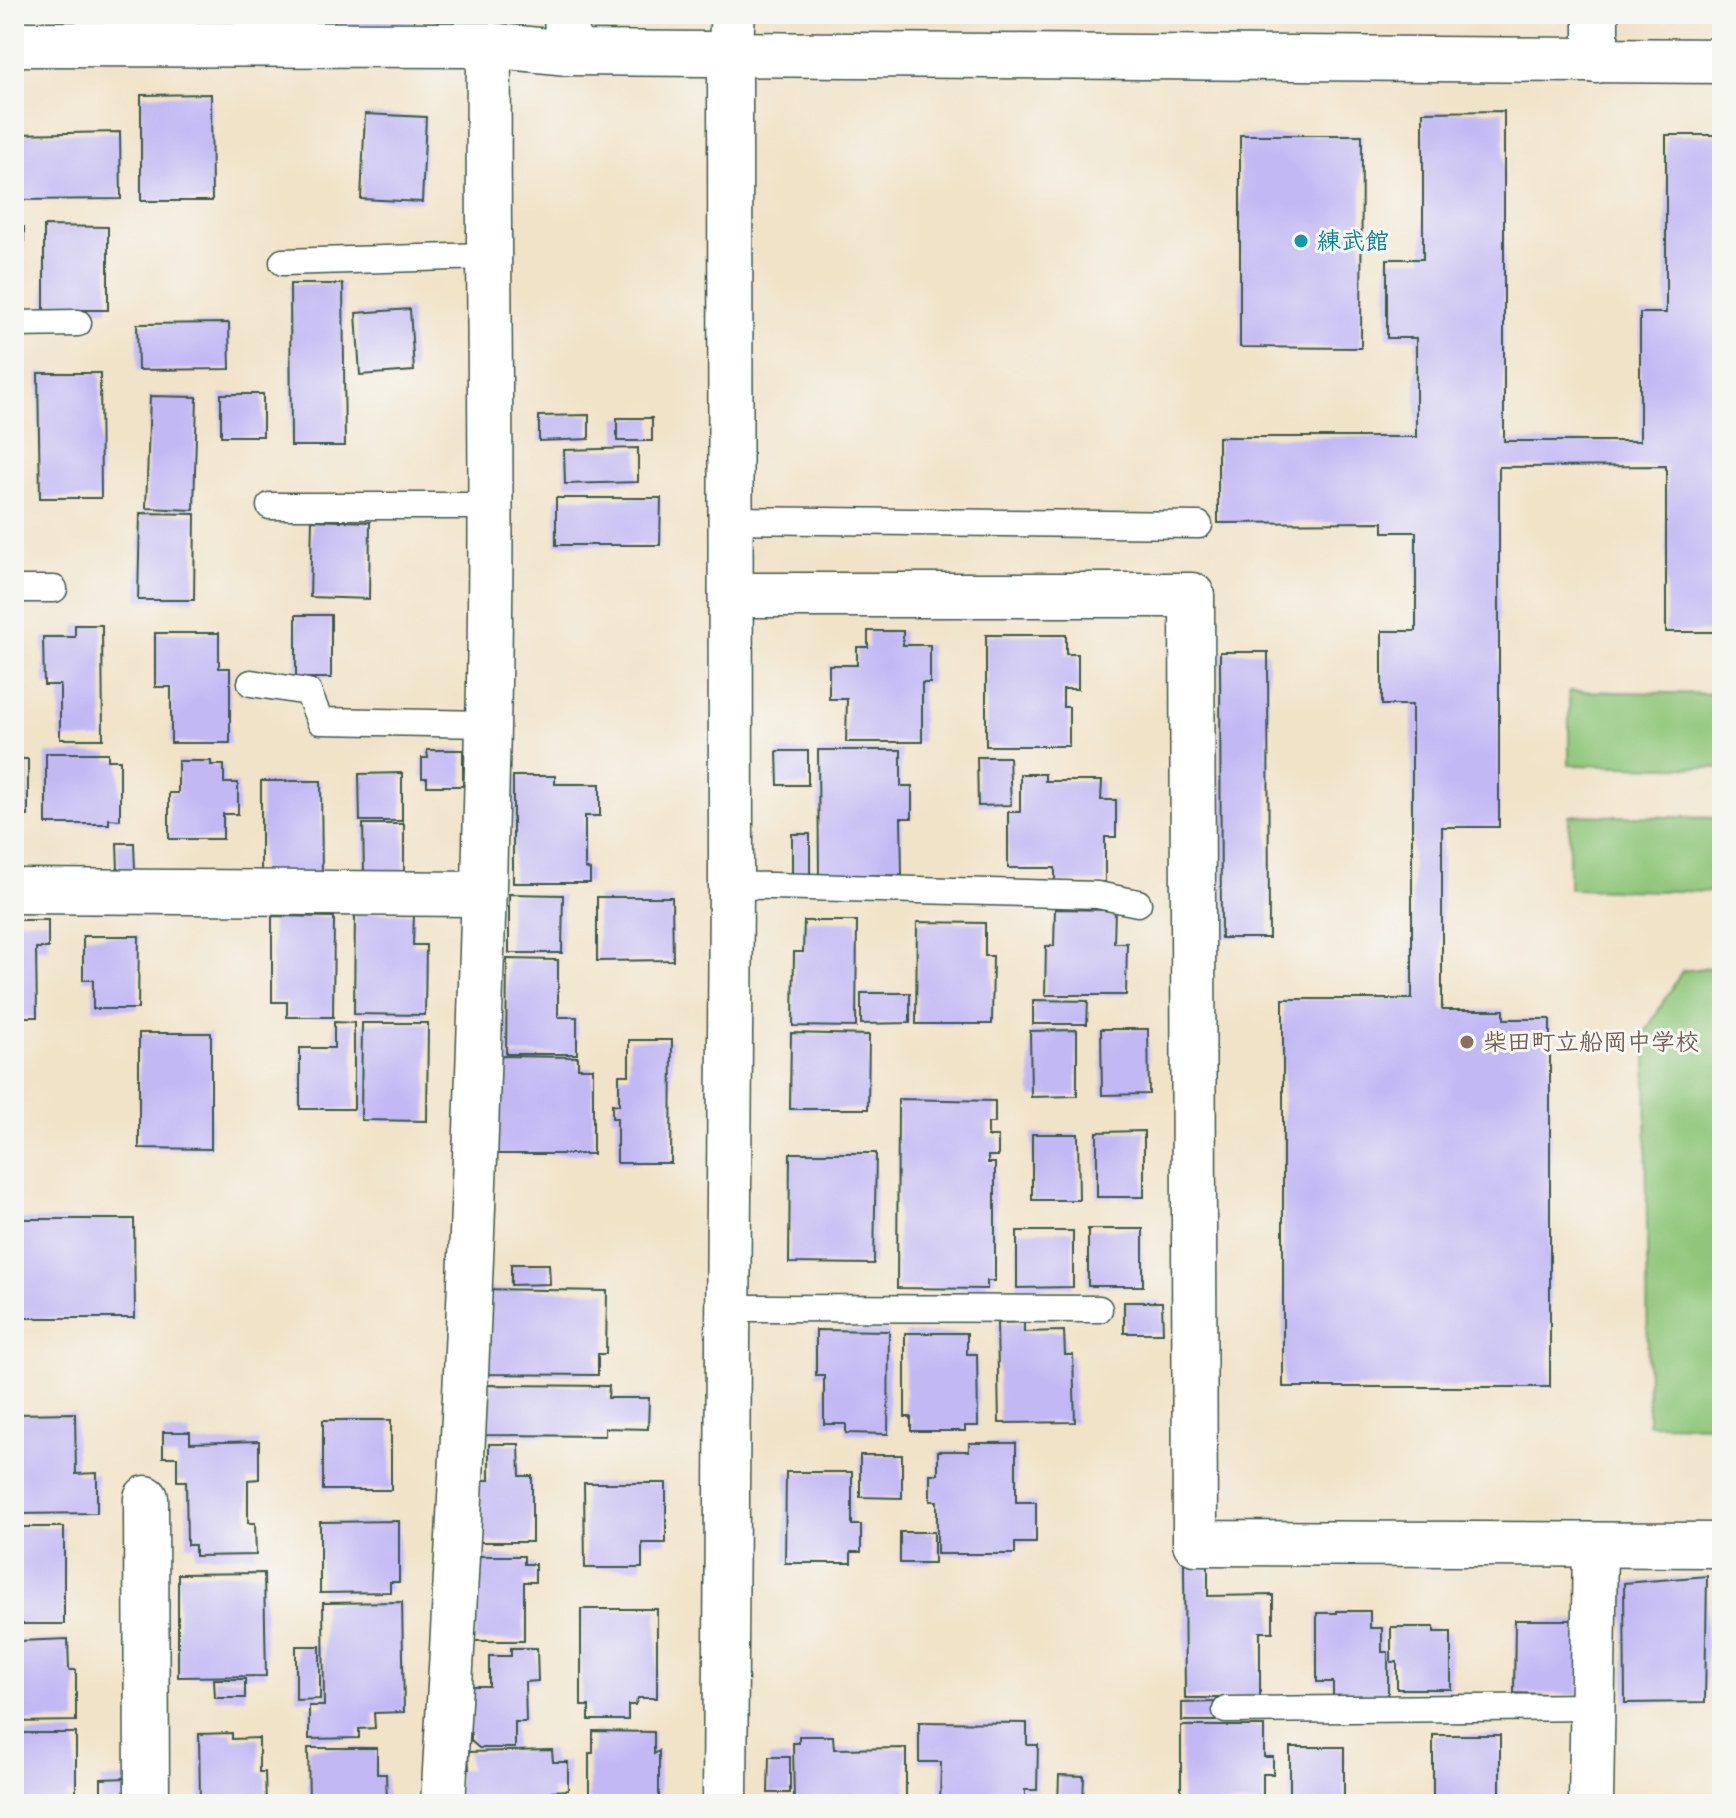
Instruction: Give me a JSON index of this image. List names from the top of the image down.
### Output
{
  "places": ["練武館", "柴田町立船岡中学校"]
}
